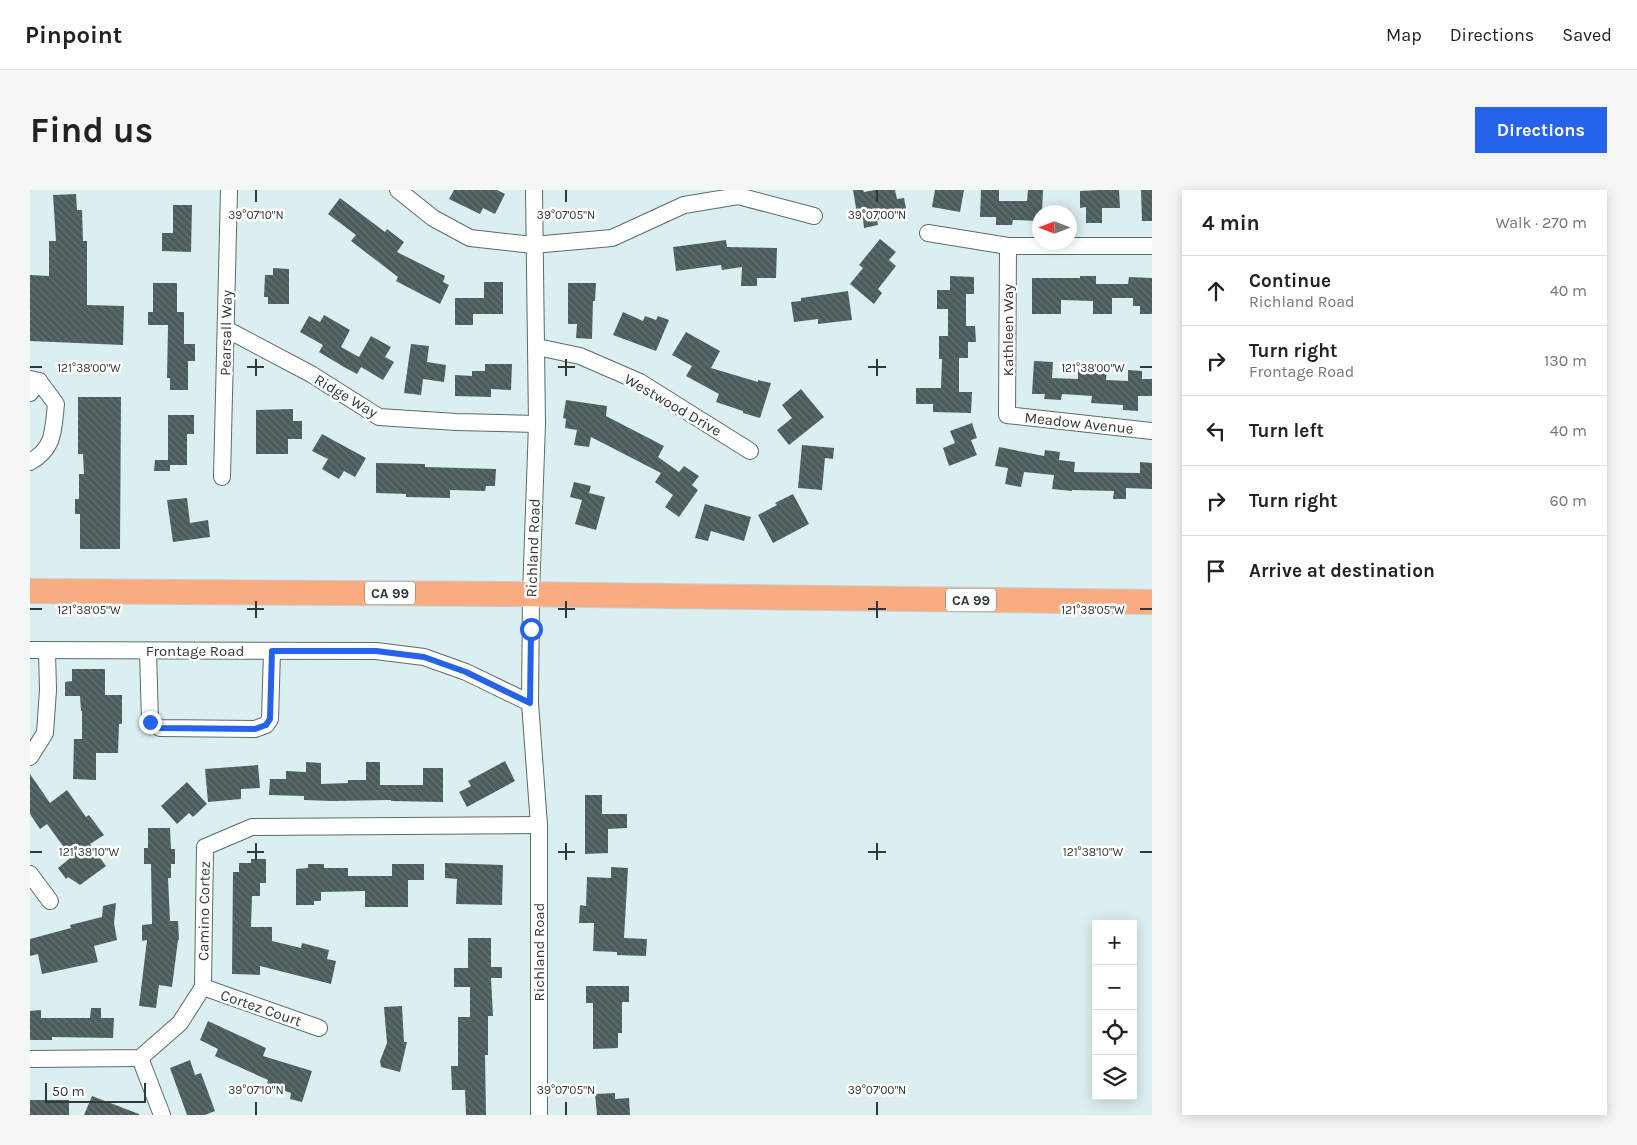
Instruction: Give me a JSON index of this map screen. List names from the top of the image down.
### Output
{
  "streets": {
    "highway": ["CA 99"],
    "street": [
      "Kathleen Way",
      "Pearsall Way",
      "Ridge Way",
      "Westwood Drive",
      "Meadow Avenue",
      "Richland Road",
      "Frontage Road",
      "Camino Cortez",
      "Cortez Court"
    ]
  },
  "crossings": [
    ["Kathleen Way", "Meadow Avenue"],
    ["Pearsall Way", "Ridge Way"],
    ["Ridge Way", "Richland Road"],
    ["Westwood Drive", "Richland Road"],
    ["Richland Road", "CA 99"],
    ["Richland Road", "Frontage Road"],
    ["Richland Road", "Camino Cortez"],
    ["Camino Cortez", "Cortez Court"]
  ],
  "scale_bar": "50 m",
  "north": "left",
  "page": {
    "header": "Pinpoint",
    "nav": ["Map", "Directions", "Saved"],
    "buttons": "Directions",
    "title": "Find us",
    "heading": ["4 min", "Walk · 270 m"],
    "list": [
      ["Continue", "Richland Road", "40 m"],
      ["Turn right", "Frontage Road", "130 m"],
      ["Turn left", "40 m"],
      ["Turn right", "60 m"],
      "Arrive at destination"
    ],
    "map_buttons": ["+", "−"],
    "scale": "50 m"
  },
  "coordinates": [
    "39°07'10\"N",
    "39°07'05\"N",
    "39°07'00\"N",
    "121°38'00\"W",
    "121°38'05\"W",
    "121°38'10\"W"
  ]
}
